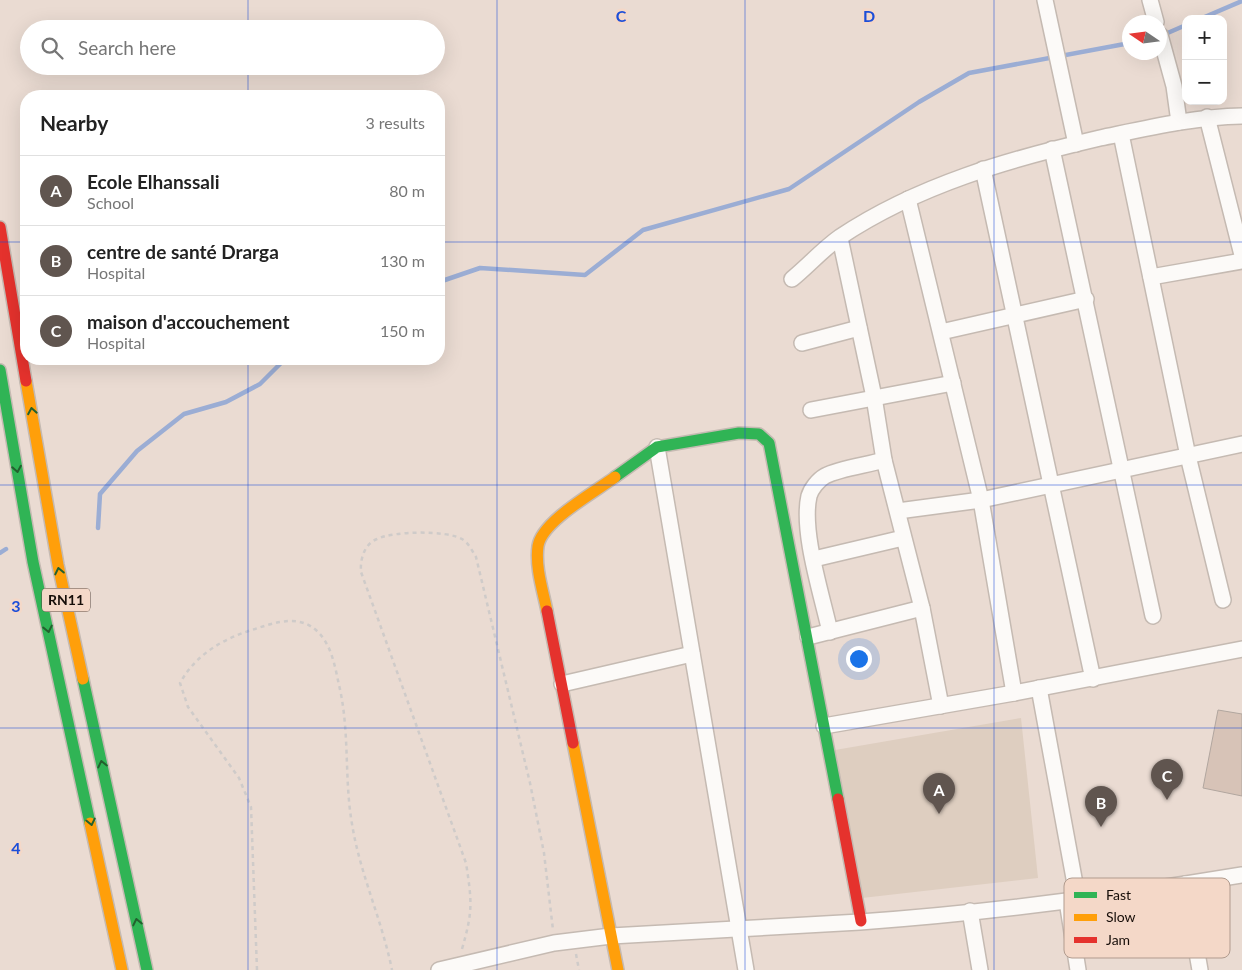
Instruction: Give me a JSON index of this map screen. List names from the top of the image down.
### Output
{
  "streets": {
    "main road": ["RN11"]
  },
  "legend": ["Fast", "Slow", "Jam"],
  "north": "left",
  "page": {
    "map_buttons": ["+", "−"],
    "search": "Search here",
    "heading": ["Nearby", "3 results"],
    "list": [
      {
        "mark": "A",
        "name": "Ecole Elhanssali",
        "note": "School",
        "value": "80 m"
      },
      {
        "mark": "B",
        "name": "centre de santé Drarga",
        "note": "Hospital",
        "value": "130 m"
      },
      {
        "mark": "C",
        "name": "maison d'accouchement",
        "note": "Hospital",
        "value": "150 m"
      }
    ],
    "pins": ["C", "A", "B"]
  },
  "grid": {
    "columns": ["C", "D"],
    "rows": ["3", "4"]
  }
}
